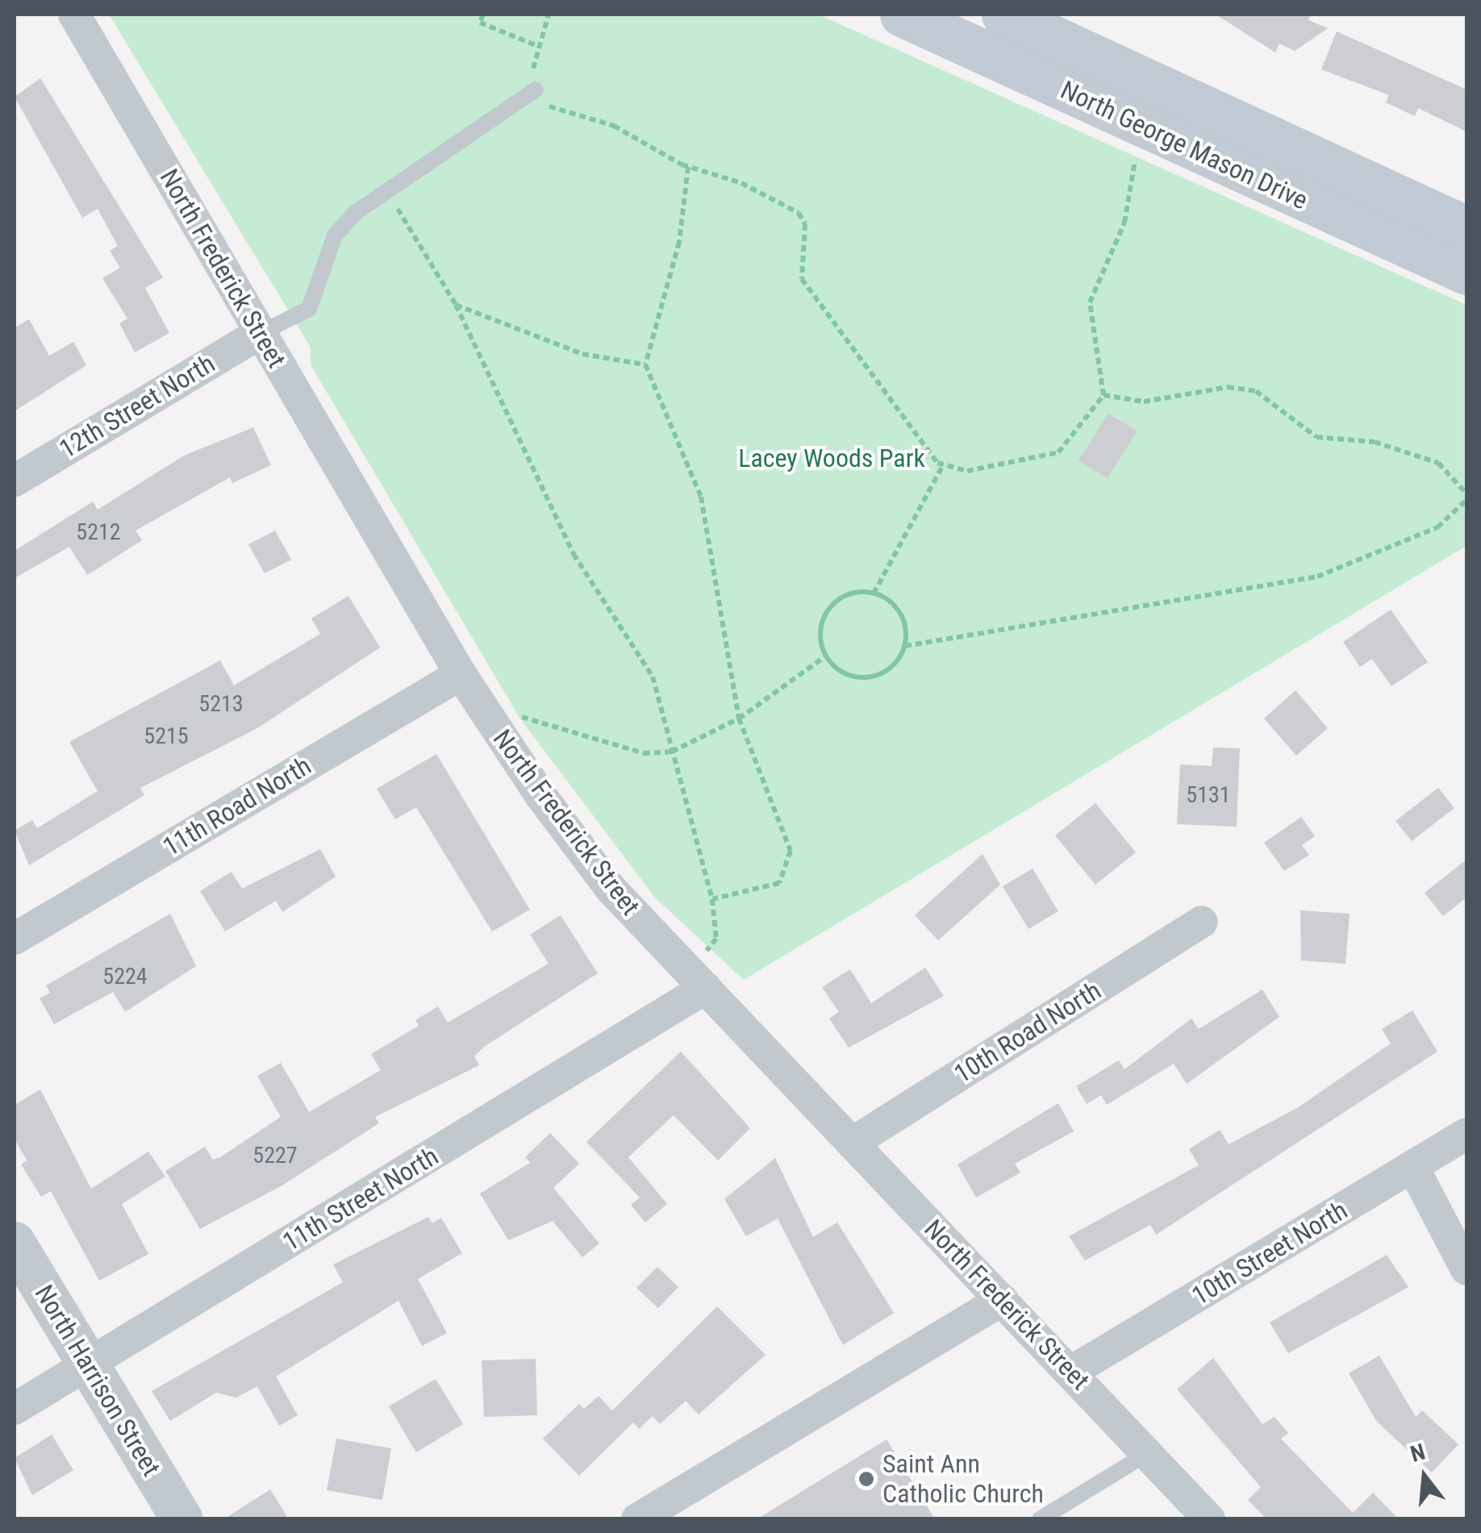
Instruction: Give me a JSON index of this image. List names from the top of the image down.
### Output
{
  "streets": {
    "main road": ["North George Mason Drive"],
    "street": [
      "North Frederick Street",
      "12th Street North",
      "11th Road North",
      "10th Road North",
      "11th Street North",
      "10th Street North",
      "North Harrison Street"
    ]
  },
  "crossings": [
    ["North Frederick Street", "12th Street North"],
    ["North Frederick Street", "11th Road North"],
    ["North Frederick Street", "10th Road North"],
    ["North Frederick Street", "11th Street North"],
    ["North Frederick Street", "10th Street North"],
    ["11th Street North", "North Harrison Street"]
  ],
  "parks": ["Lacey Woods Park"],
  "places": ["Saint Ann Catholic Church"],
  "house_numbers": [
    "5212",
    "5213",
    "5215",
    "5131",
    "5224",
    "5227"
  ],
  "north": "top"
}
